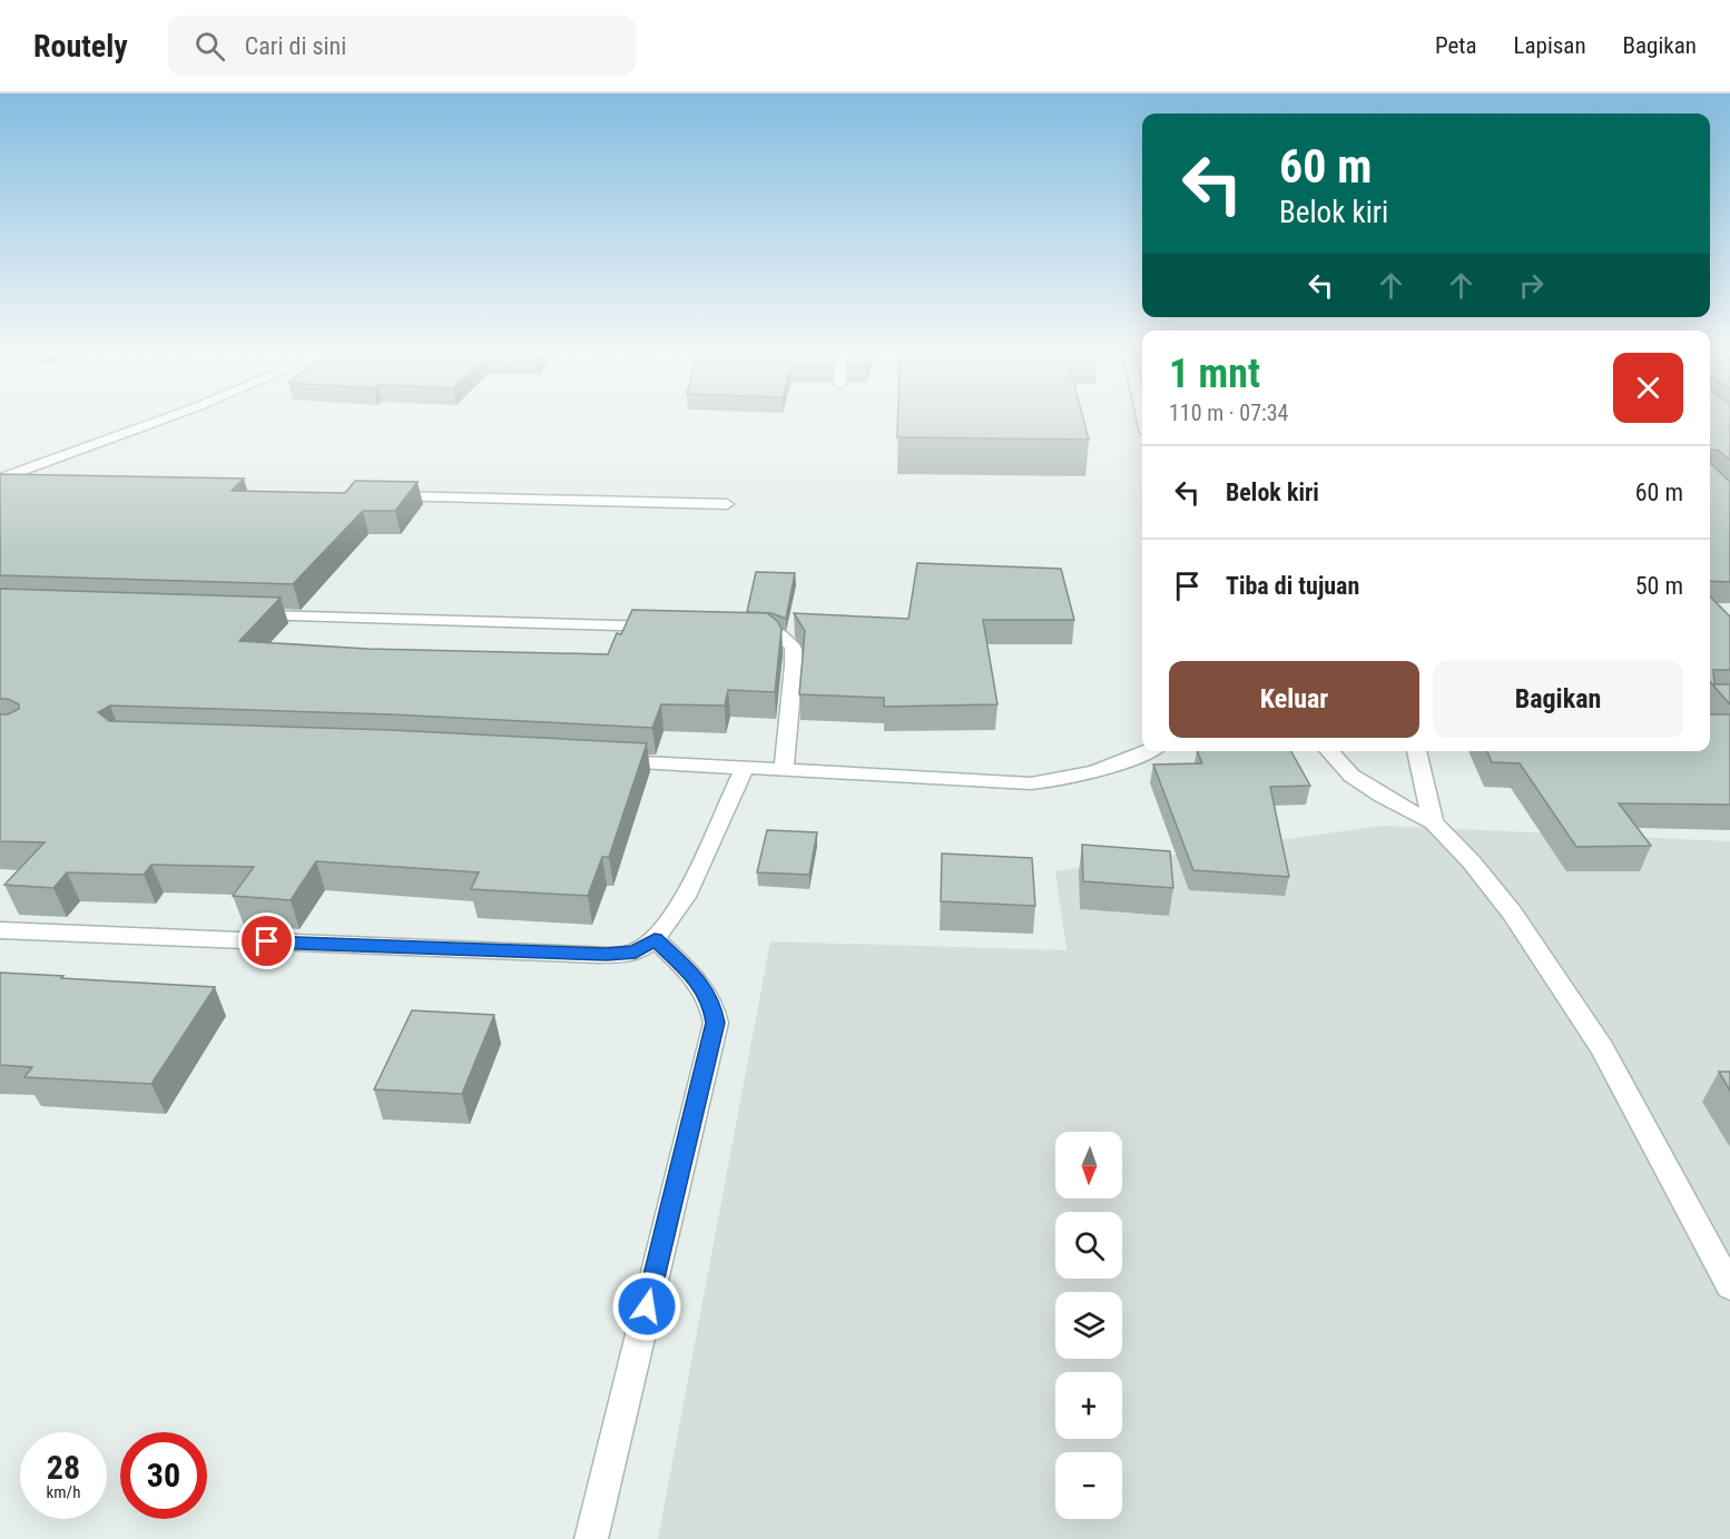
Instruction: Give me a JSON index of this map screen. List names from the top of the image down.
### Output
{
  "north": "bottom",
  "page": {
    "header": "Routely",
    "search": "Cari di sini",
    "nav": ["Peta", "Lapisan", "Bagikan"],
    "turn": ["60 m", "Belok kiri"],
    "heading": ["1 mnt", "110 m · 07:34"],
    "list": [
      {
        "name": "Belok kiri",
        "value": "60 m"
      },
      {
        "name": "Tiba di tujuan",
        "value": "50 m"
      }
    ],
    "buttons": ["Keluar", "Bagikan"],
    "map_buttons": ["+", "−"],
    "speed": "28 km/h",
    "limit": "30"
  }
}
